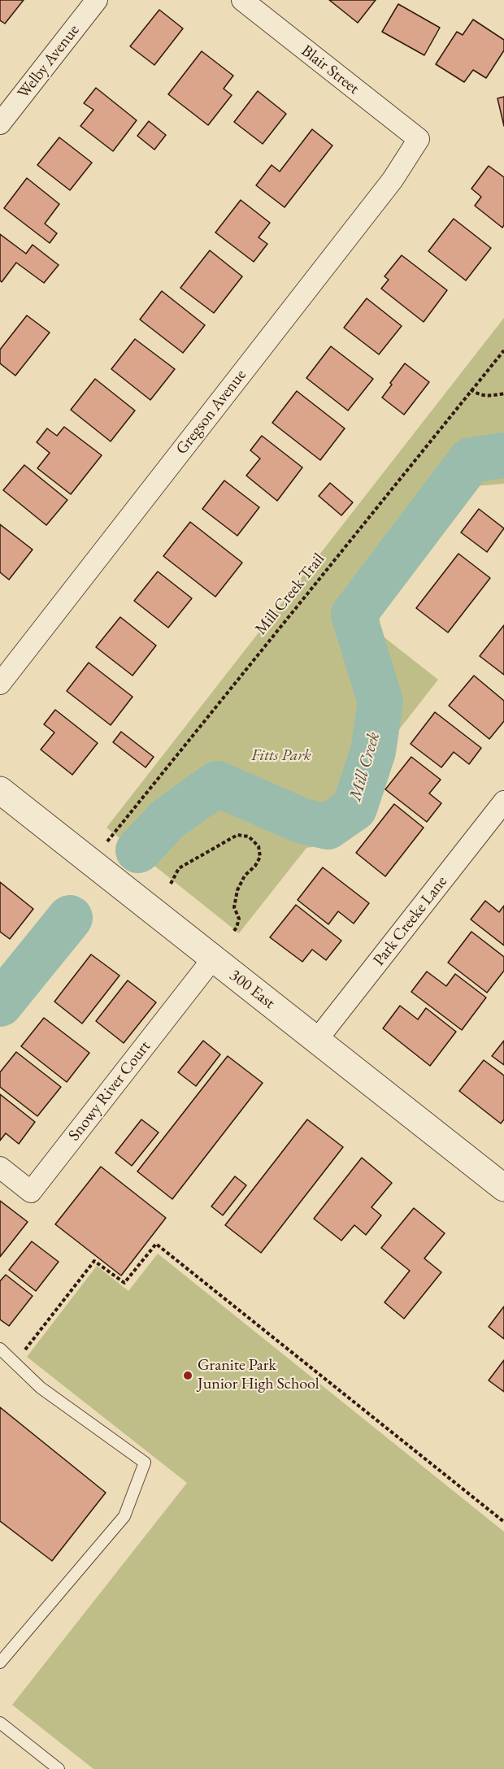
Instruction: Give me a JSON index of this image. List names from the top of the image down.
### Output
{
  "streets": {
    "street": [
      "Welby Avenue",
      "Blair Street",
      "Gregson Avenue",
      "Park Creeke Lane",
      "300 East",
      "Snowy River Court"
    ],
    "path": ["Mill Creek Trail"]
  },
  "crossings": [
    ["Blair Street", "Gregson Avenue"],
    ["Park Creeke Lane", "300 East"],
    ["300 East", "Snowy River Court"]
  ],
  "water": ["Mill Creek"],
  "parks": ["Fitts Park"],
  "places": ["Granite Park Junior High School"]
}
